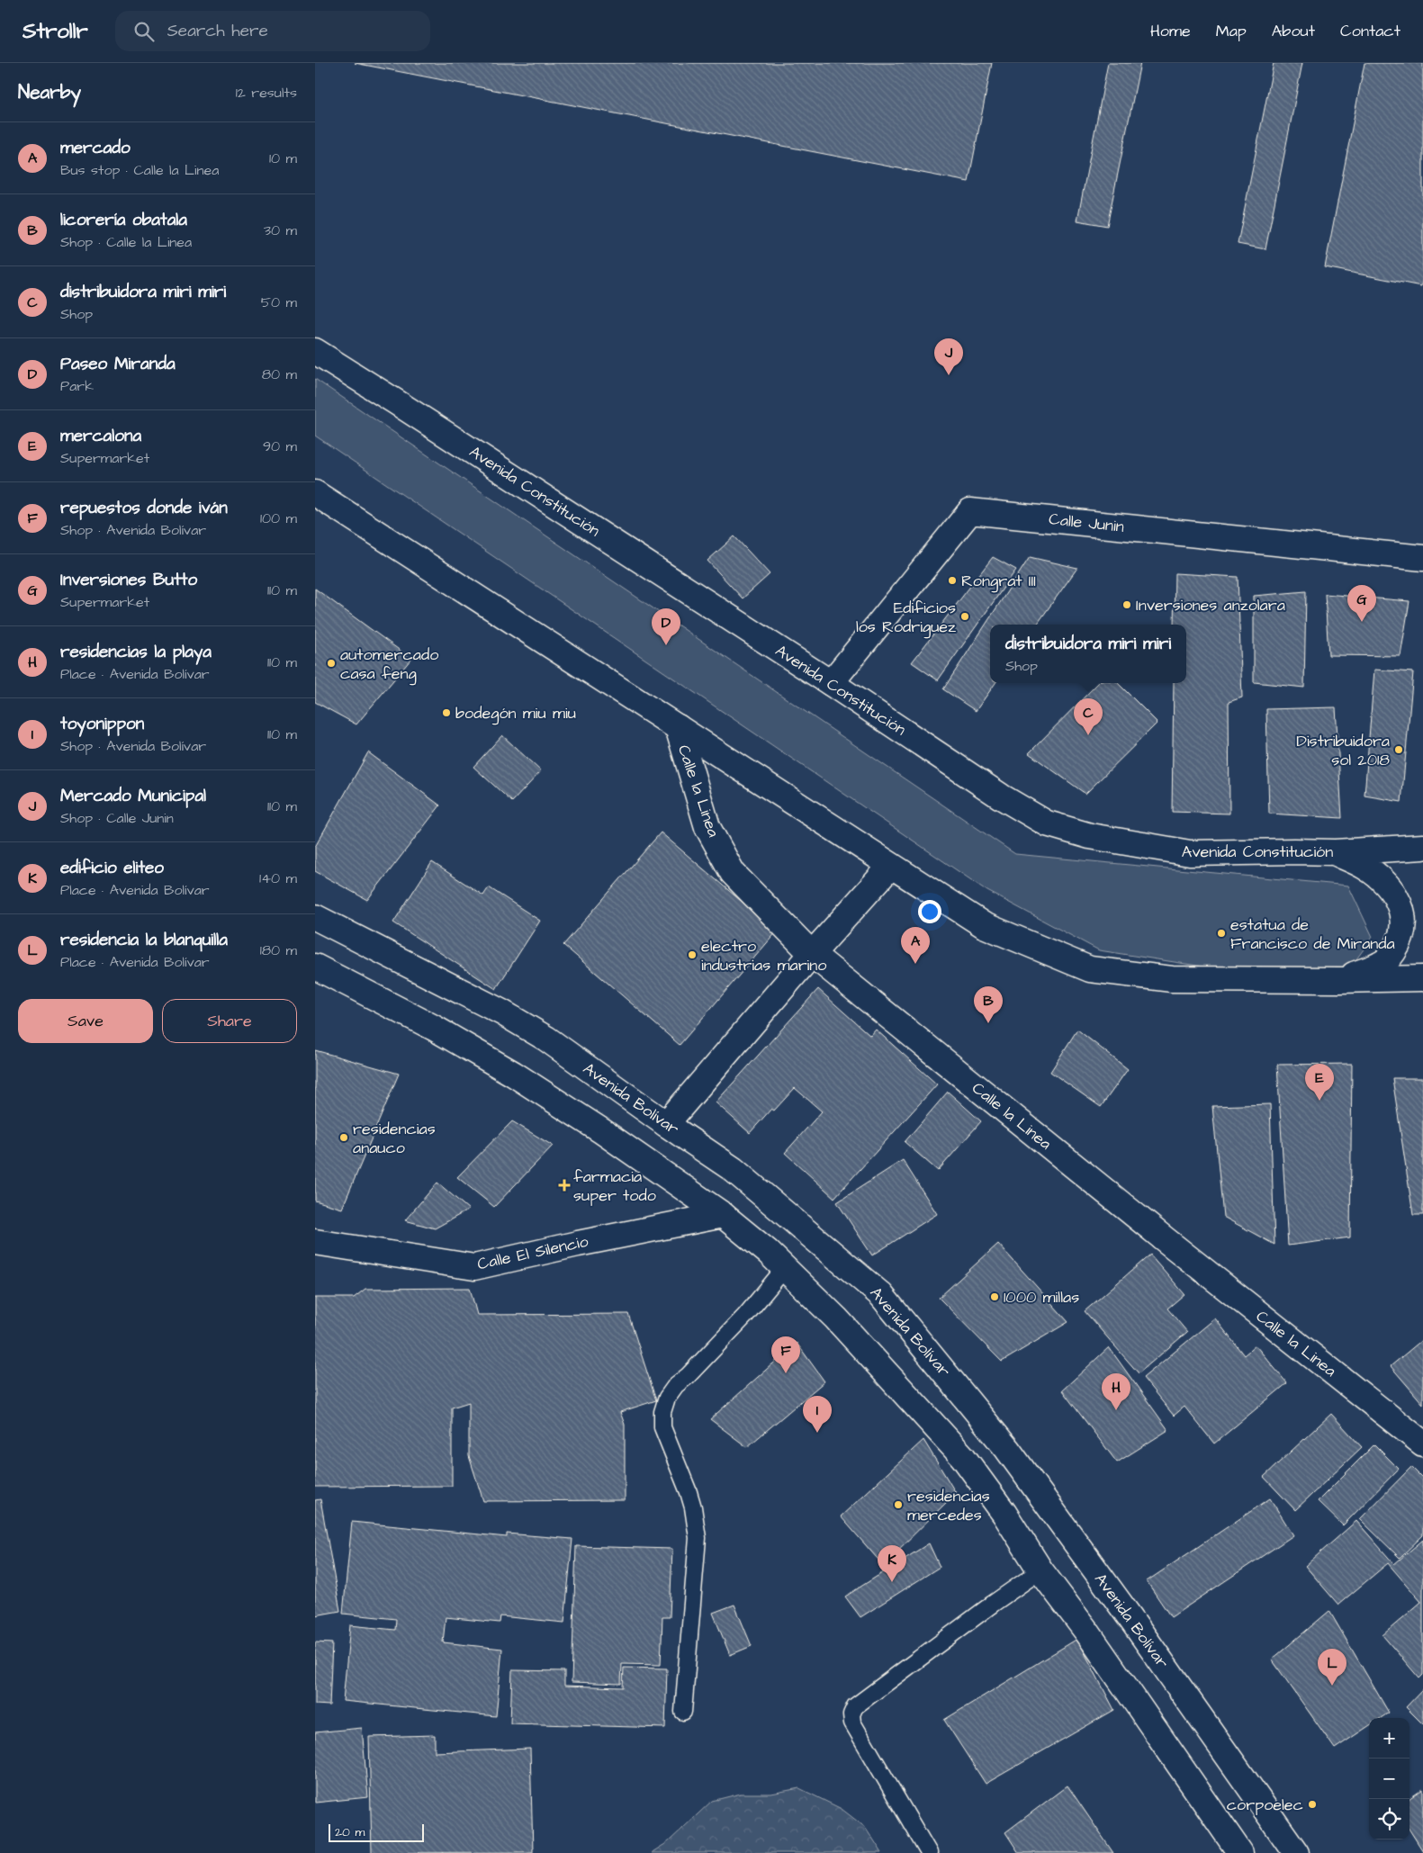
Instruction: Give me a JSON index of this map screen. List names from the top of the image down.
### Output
{
  "streets": {
    "street": [
      "Avenida Constitución",
      "Calle Junin",
      "Calle la Linea",
      "Avenida Bolívar",
      "Calle El Silencio"
    ]
  },
  "crossings": [
    ["Avenida Constitución", "Calle Junin"]
  ],
  "places": {
    "other": [
      "Rongrat III",
      "Inversiones anzolara",
      "Edificios los Rodriguez",
      "automercado casa feng",
      "bodegón miu miu",
      "Distribuidora sol 2018",
      "estatua de Francisco de Miranda",
      "electro industrias marino",
      "residencias anauco",
      "1000 millas",
      "residencias mercedes",
      "corpoelec"
    ],
    "health": ["farmacia super todo"]
  },
  "scale_bar": "20 m",
  "page": {
    "header": "Strollr",
    "search": "Search here",
    "nav": [
      "Home",
      "Map",
      "About",
      "Contact"
    ],
    "heading": ["Nearby", "12 results"],
    "list": [
      {
        "mark": "A",
        "name": "mercado",
        "note": "Bus stop · Calle la Linea",
        "value": "10 m"
      },
      {
        "mark": "B",
        "name": "licorería obatala",
        "note": "Shop · Calle la Linea",
        "value": "30 m"
      },
      {
        "mark": "C",
        "name": "distribuidora miri miri",
        "note": "Shop",
        "value": "50 m"
      },
      {
        "mark": "D",
        "name": "Paseo Miranda",
        "note": "Park",
        "value": "80 m"
      },
      {
        "mark": "E",
        "name": "mercalona",
        "note": "Supermarket",
        "value": "90 m"
      },
      {
        "mark": "F",
        "name": "repuestos donde iván",
        "note": "Shop · Avenida Bolívar",
        "value": "100 m"
      },
      {
        "mark": "G",
        "name": "Inversiones Butto",
        "note": "Supermarket",
        "value": "110 m"
      },
      {
        "mark": "H",
        "name": "residencias la playa",
        "note": "Place · Avenida Bolívar",
        "value": "110 m"
      },
      {
        "mark": "I",
        "name": "toyonippon",
        "note": "Shop · Avenida Bolívar",
        "value": "110 m"
      },
      {
        "mark": "J",
        "name": "Mercado Municipal",
        "note": "Shop · Calle Junin",
        "value": "110 m"
      },
      {
        "mark": "K",
        "name": "edificio eliteo",
        "note": "Place · Avenida Bolívar",
        "value": "140 m"
      },
      {
        "mark": "L",
        "name": "residencia la blanquilla",
        "note": "Place · Avenida Bolívar",
        "value": "180 m"
      }
    ],
    "pins": [
      "J",
      "G",
      "D",
      "C",
      "A",
      "B",
      "E",
      "F",
      "H",
      "I",
      "K",
      "L"
    ],
    "popup": ["distribuidora miri miri", "Shop"],
    "buttons": ["Save", "Share"],
    "map_buttons": ["+", "−"],
    "scale": "20 m"
  }
}
